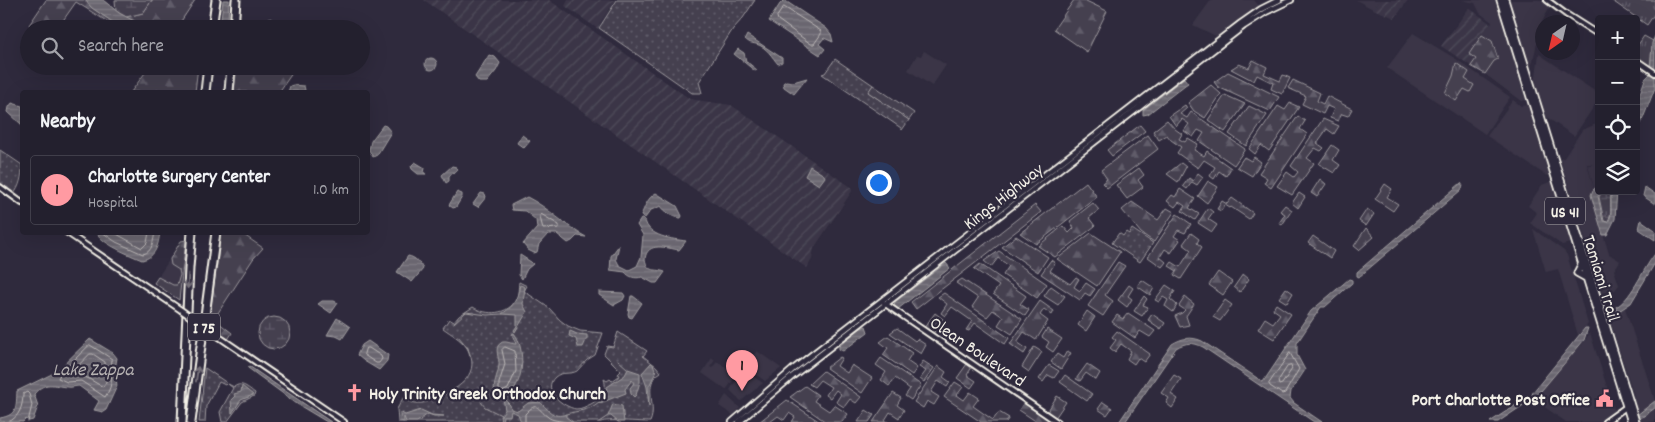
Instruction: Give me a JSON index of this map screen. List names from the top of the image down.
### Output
{
  "streets": {
    "highway": ["I 75"],
    "main road": ["Kings Highway", "US 41", "Tamiami Trail"],
    "street": ["Olean Boulevard"]
  },
  "crossings": [
    ["Kings Highway", "Olean Boulevard"]
  ],
  "water": ["Lake Zappa"],
  "places": {
    "church": ["Holy Trinity Greek Orthodox Church"],
    "public building": ["Port Charlotte Post Office"]
  },
  "north": "bottom left",
  "page": {
    "map_buttons": ["+", "−"],
    "search": "Search here",
    "heading": "Nearby",
    "list": [
      {
        "mark": "1",
        "name": "Charlotte Surgery Center",
        "note": "Hospital",
        "value": "1.0 km"
      }
    ],
    "pins": "1"
  }
}
